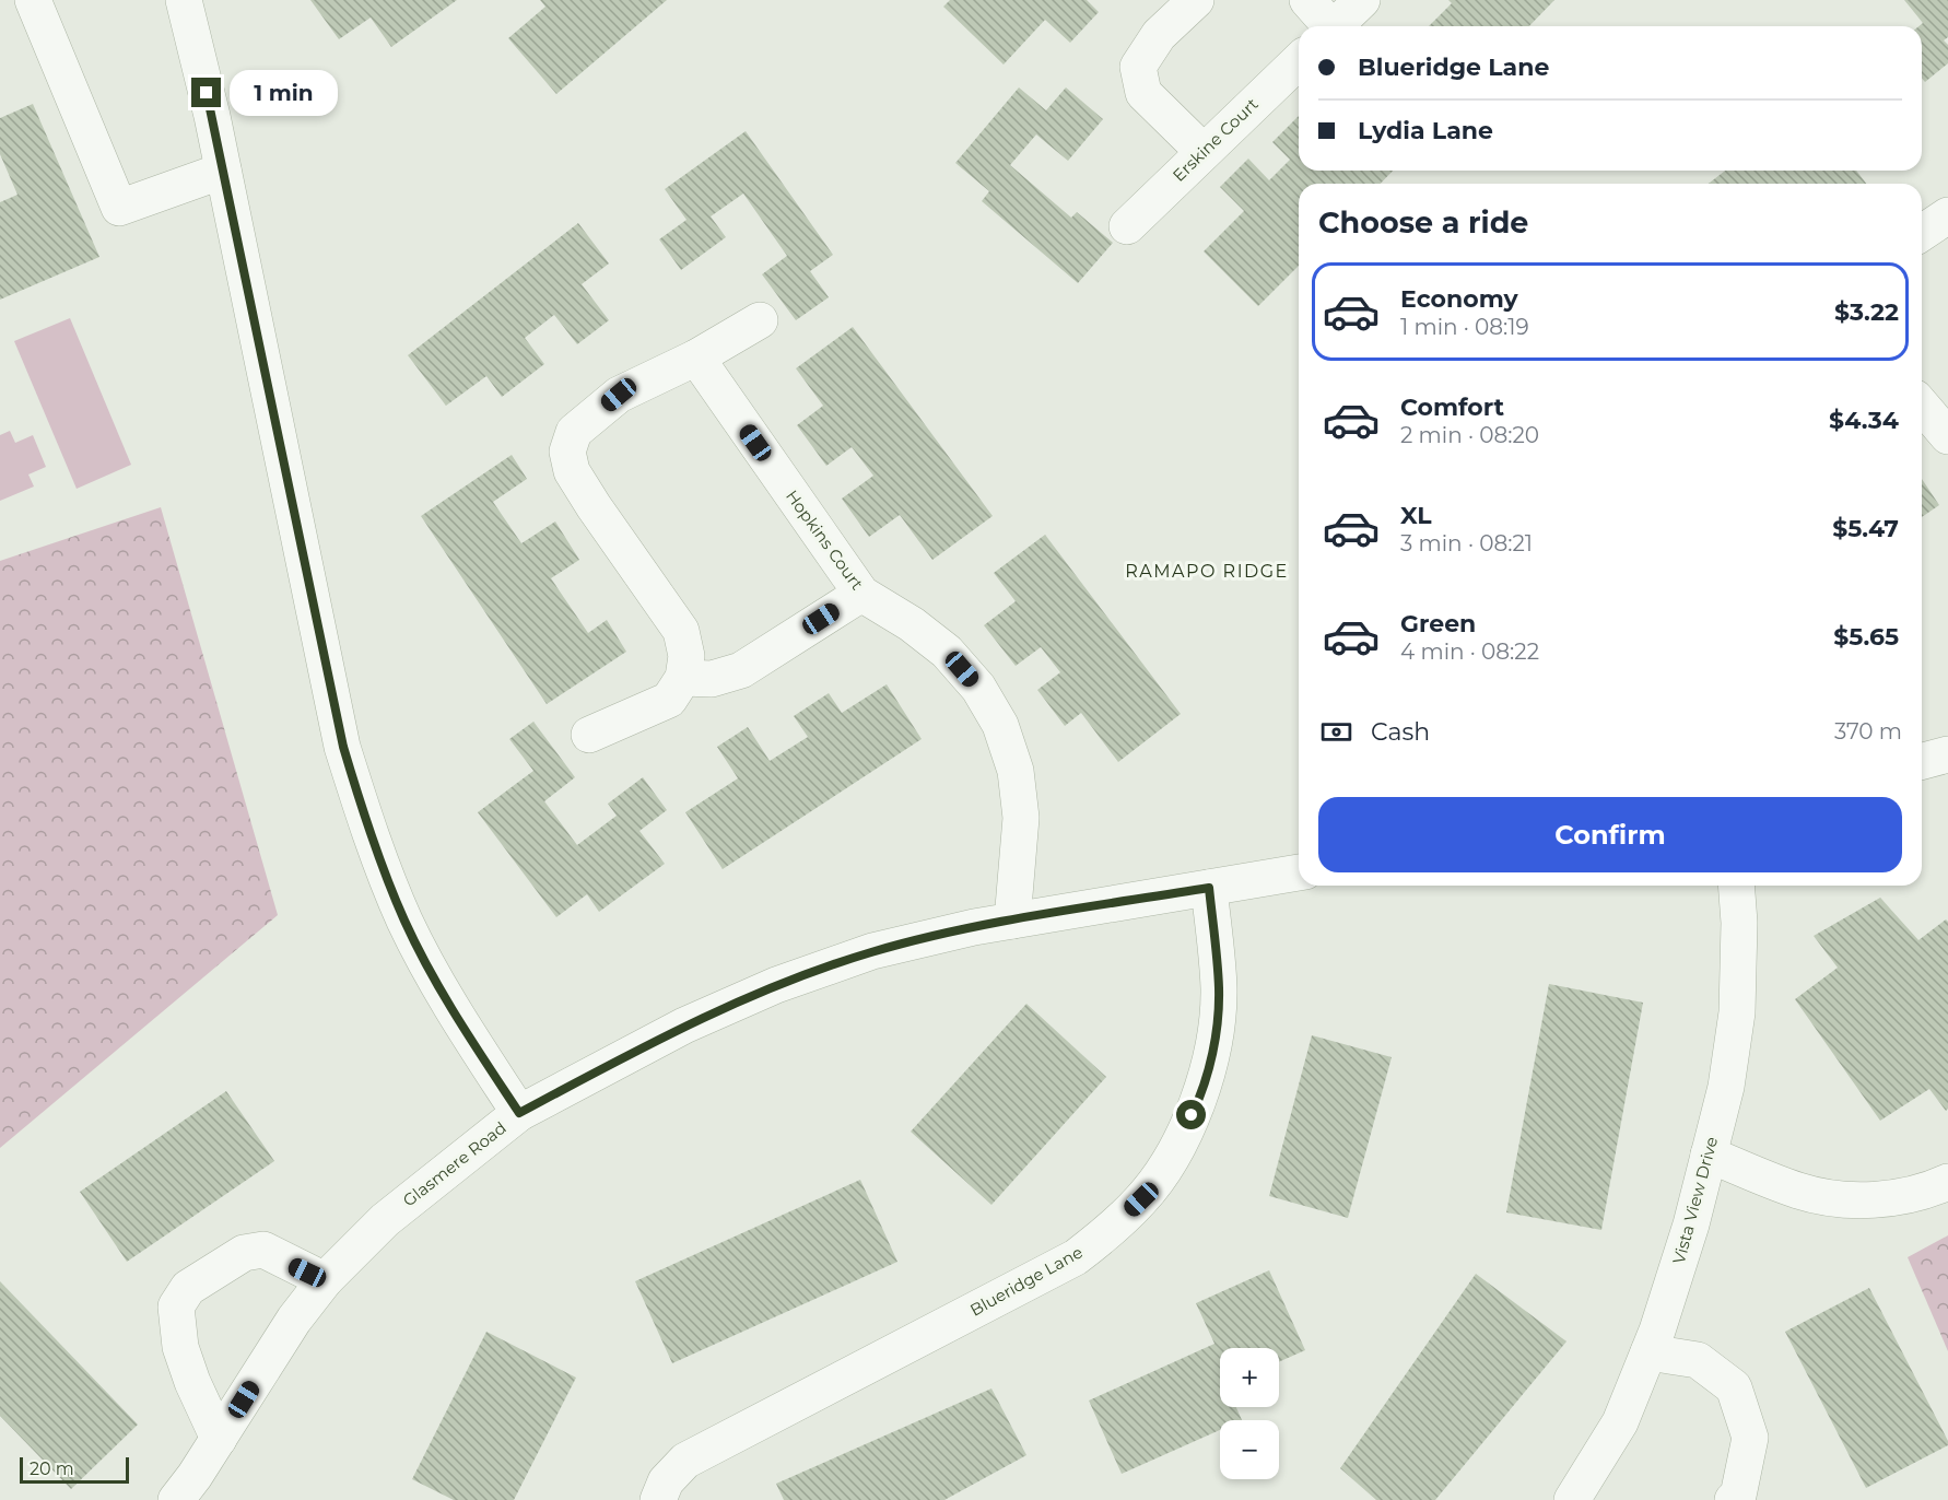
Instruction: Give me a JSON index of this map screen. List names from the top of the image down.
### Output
{
  "streets": {
    "street": [
      "Erskine Court",
      "Hopkins Court",
      "Glasmere Road",
      "Vista View Drive",
      "Blueridge Lane"
    ]
  },
  "crossings": [
    ["Hopkins Court", "Glasmere Road"],
    ["Glasmere Road", "Blueridge Lane"]
  ],
  "districts": ["RAMAPO RIDGE"],
  "scale_bar": "20 m",
  "page": {
    "banner": ["Blueridge Lane", "Lydia Lane"],
    "bubble": "1 min",
    "heading": "Choose a ride",
    "list": [
      {
        "name": "Economy",
        "note": "1 min · 08:19",
        "value": "$3.22"
      },
      {
        "name": "Comfort",
        "note": "2 min · 08:20",
        "value": "$4.34"
      },
      {
        "name": "XL",
        "note": "3 min · 08:21",
        "value": "$5.47"
      },
      {
        "name": "Green",
        "note": "4 min · 08:22",
        "value": "$5.65"
      }
    ],
    "pay": ["Cash", "370 m"],
    "buttons": "Confirm",
    "map_buttons": ["+", "−"],
    "scale": "20 m"
  }
}
